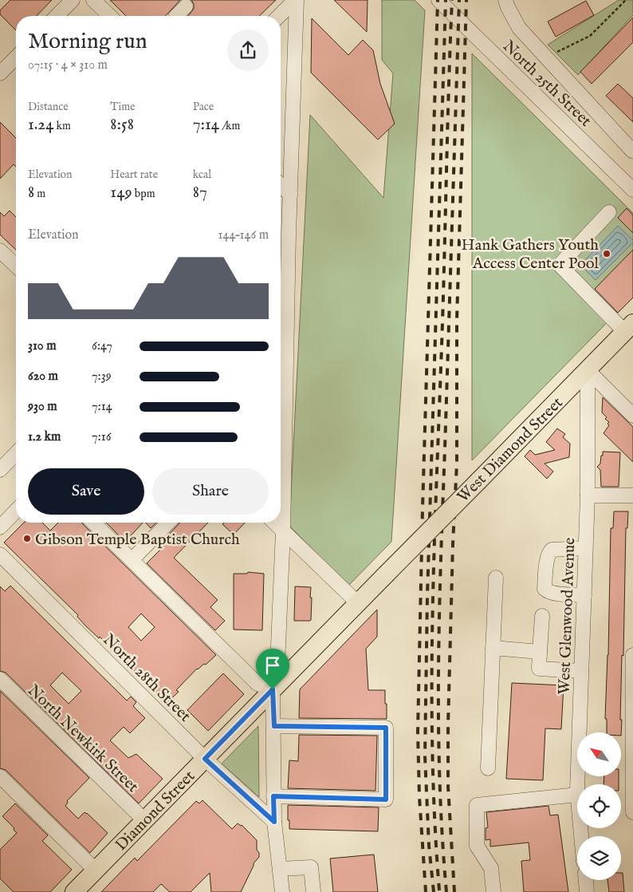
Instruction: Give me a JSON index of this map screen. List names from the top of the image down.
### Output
{
  "streets": {
    "main road": ["West Diamond Street", "Diamond Street"],
    "street": [
      "North 25th Street",
      "West Glenwood Avenue",
      "North 28th Street",
      "North Newkirk Street"
    ]
  },
  "crossings": [
    ["West Diamond Street", "West Glenwood Avenue"],
    ["West Diamond Street", "Diamond Street"],
    ["North 28th Street", "Diamond Street"],
    ["North Newkirk Street", "Diamond Street"]
  ],
  "places": ["Hank Gathers Youth Access Center Pool", "Gibson Temple Baptist Church"],
  "north": "top left",
  "page": {
    "heading": ["Morning run", "07:15 · 4 × 310 m"],
    "stats": [
      ["Distance", "1.24 km"],
      ["Time", "8:58"],
      ["Pace", "7:14 /km"],
      ["Elevation", "8 m"],
      ["Heart rate", "149 bpm"],
      ["kcal", "87"]
    ],
    "chart": ["Elevation", "144–146 m"],
    "list": [
      {
        "name": "310 m",
        "note": "6:47"
      },
      {
        "name": "620 m",
        "note": "7:39"
      },
      {
        "name": "930 m",
        "note": "7:14"
      },
      {
        "name": "1.2 km",
        "note": "7:16"
      }
    ],
    "buttons": ["Save", "Share"]
  }
}
